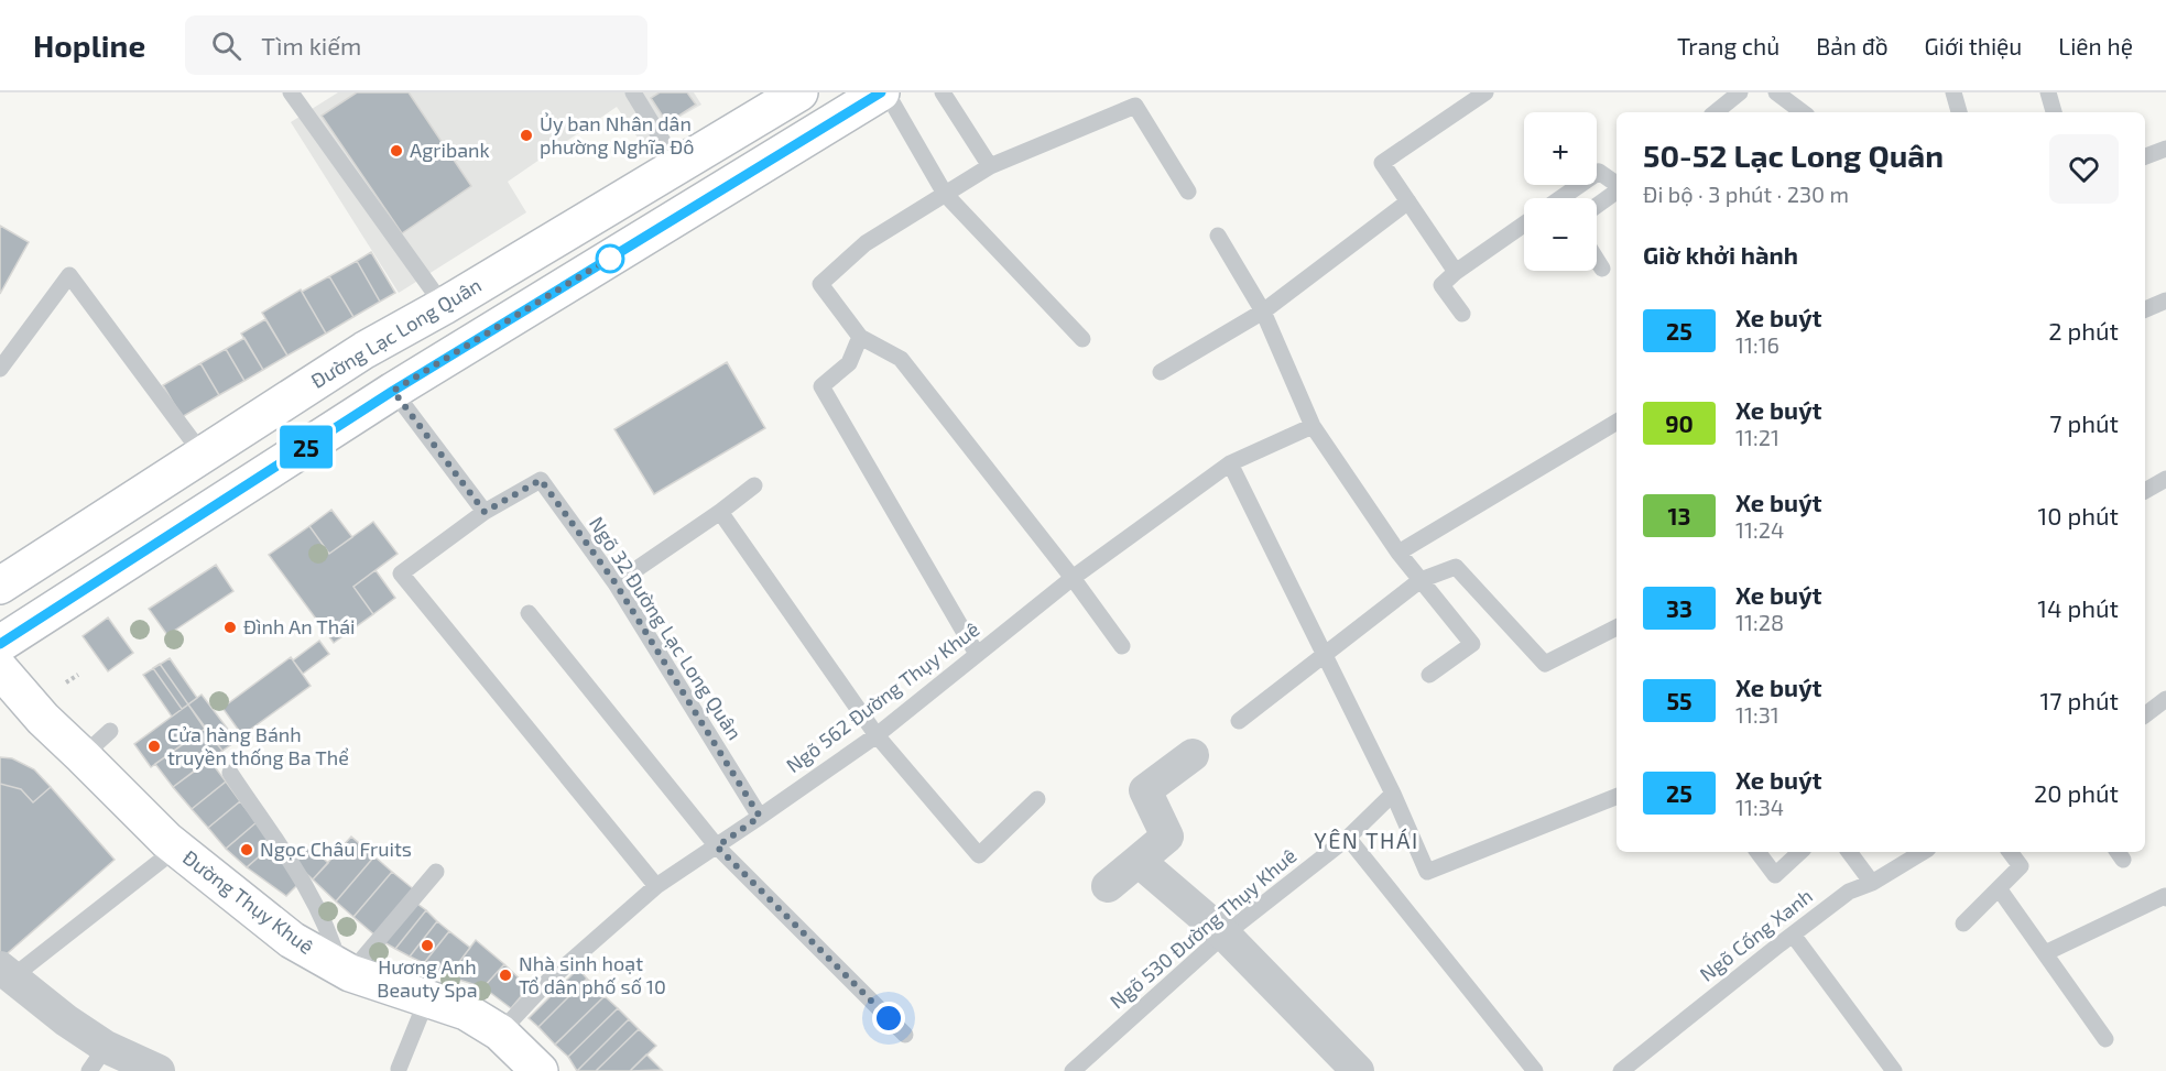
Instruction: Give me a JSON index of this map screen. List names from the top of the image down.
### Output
{
  "streets": {
    "main road": ["Đường Lạc Long Quân", "Đường Thụy Khuê"],
    "lane": [
      "Ngõ 32 Đường Lạc Long Quân",
      "Ngõ 562 Đường Thụy Khuê",
      "Ngõ 530 Đường Thụy Khuê",
      "Ngõ Cống Xanh"
    ]
  },
  "crossings": [
    ["Ngõ 32 Đường Lạc Long Quân", "Ngõ 562 Đường Thụy Khuê"],
    ["Ngõ 562 Đường Thụy Khuê", "Đường Thụy Khuê"]
  ],
  "districts": ["YÊN THÁI"],
  "places": [
    "Ủy ban Nhân dân phường Nghĩa Đô",
    "Agribank",
    "Đình An Thái",
    "Cửa hàng Bánh truyền thống Ba Thể",
    "Ngọc Châu Fruits",
    "Hương Anh Beauty Spa",
    "Nhà sinh hoạt Tổ dân phố số 10"
  ],
  "lines": ["bus line 25"],
  "page": {
    "header": "Hopline",
    "search": "Tìm kiếm",
    "nav": [
      "Trang chủ",
      "Bản đồ",
      "Giới thiệu",
      "Liên hệ"
    ],
    "on_map": "25",
    "map_buttons": ["+", "−"],
    "heading": [
      ["50-52 Lạc Long Quân", "Đi bộ · 3 phút · 230 m"],
      "Giờ khởi hành"
    ],
    "list": [
      {
        "mark": "25",
        "name": "Xe buýt",
        "note": "11:16",
        "value": "2 phút"
      },
      {
        "mark": "90",
        "name": "Xe buýt",
        "note": "11:21",
        "value": "7 phút"
      },
      {
        "mark": "13",
        "name": "Xe buýt",
        "note": "11:24",
        "value": "10 phút"
      },
      {
        "mark": "33",
        "name": "Xe buýt",
        "note": "11:28",
        "value": "14 phút"
      },
      {
        "mark": "55",
        "name": "Xe buýt",
        "note": "11:31",
        "value": "17 phút"
      },
      {
        "mark": "25",
        "name": "Xe buýt",
        "note": "11:34",
        "value": "20 phút"
      }
    ]
  }
}
